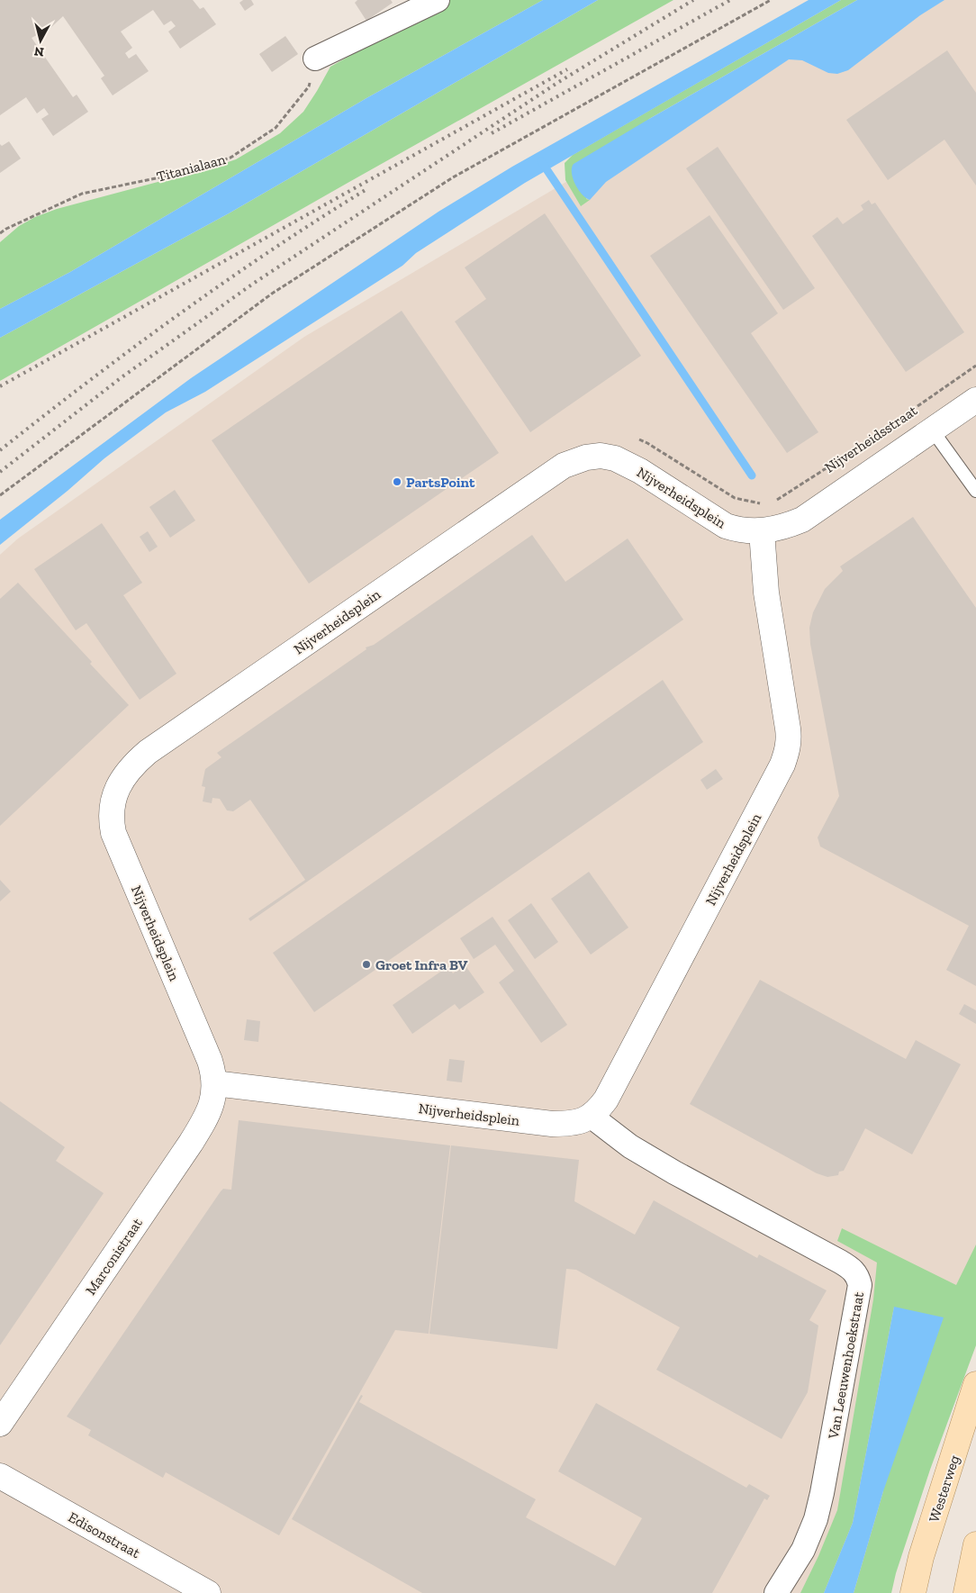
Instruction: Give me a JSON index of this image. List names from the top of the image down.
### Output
{
  "streets": {
    "main road": ["Westerweg"],
    "street": [
      "Nijverheidsstraat",
      "Nijverheidsplein",
      "Marconistraat",
      "Van Leeuwenhoekstraat",
      "Edisonstraat"
    ],
    "path": ["Titanialaan"]
  },
  "crossings": [
    ["Nijverheidsstraat", "Nijverheidsplein"],
    ["Nijverheidsplein", "Marconistraat"],
    ["Nijverheidsplein", "Van Leeuwenhoekstraat"]
  ],
  "places": ["PartsPoint", "Groet Infra BV"],
  "north": "bottom"
}
